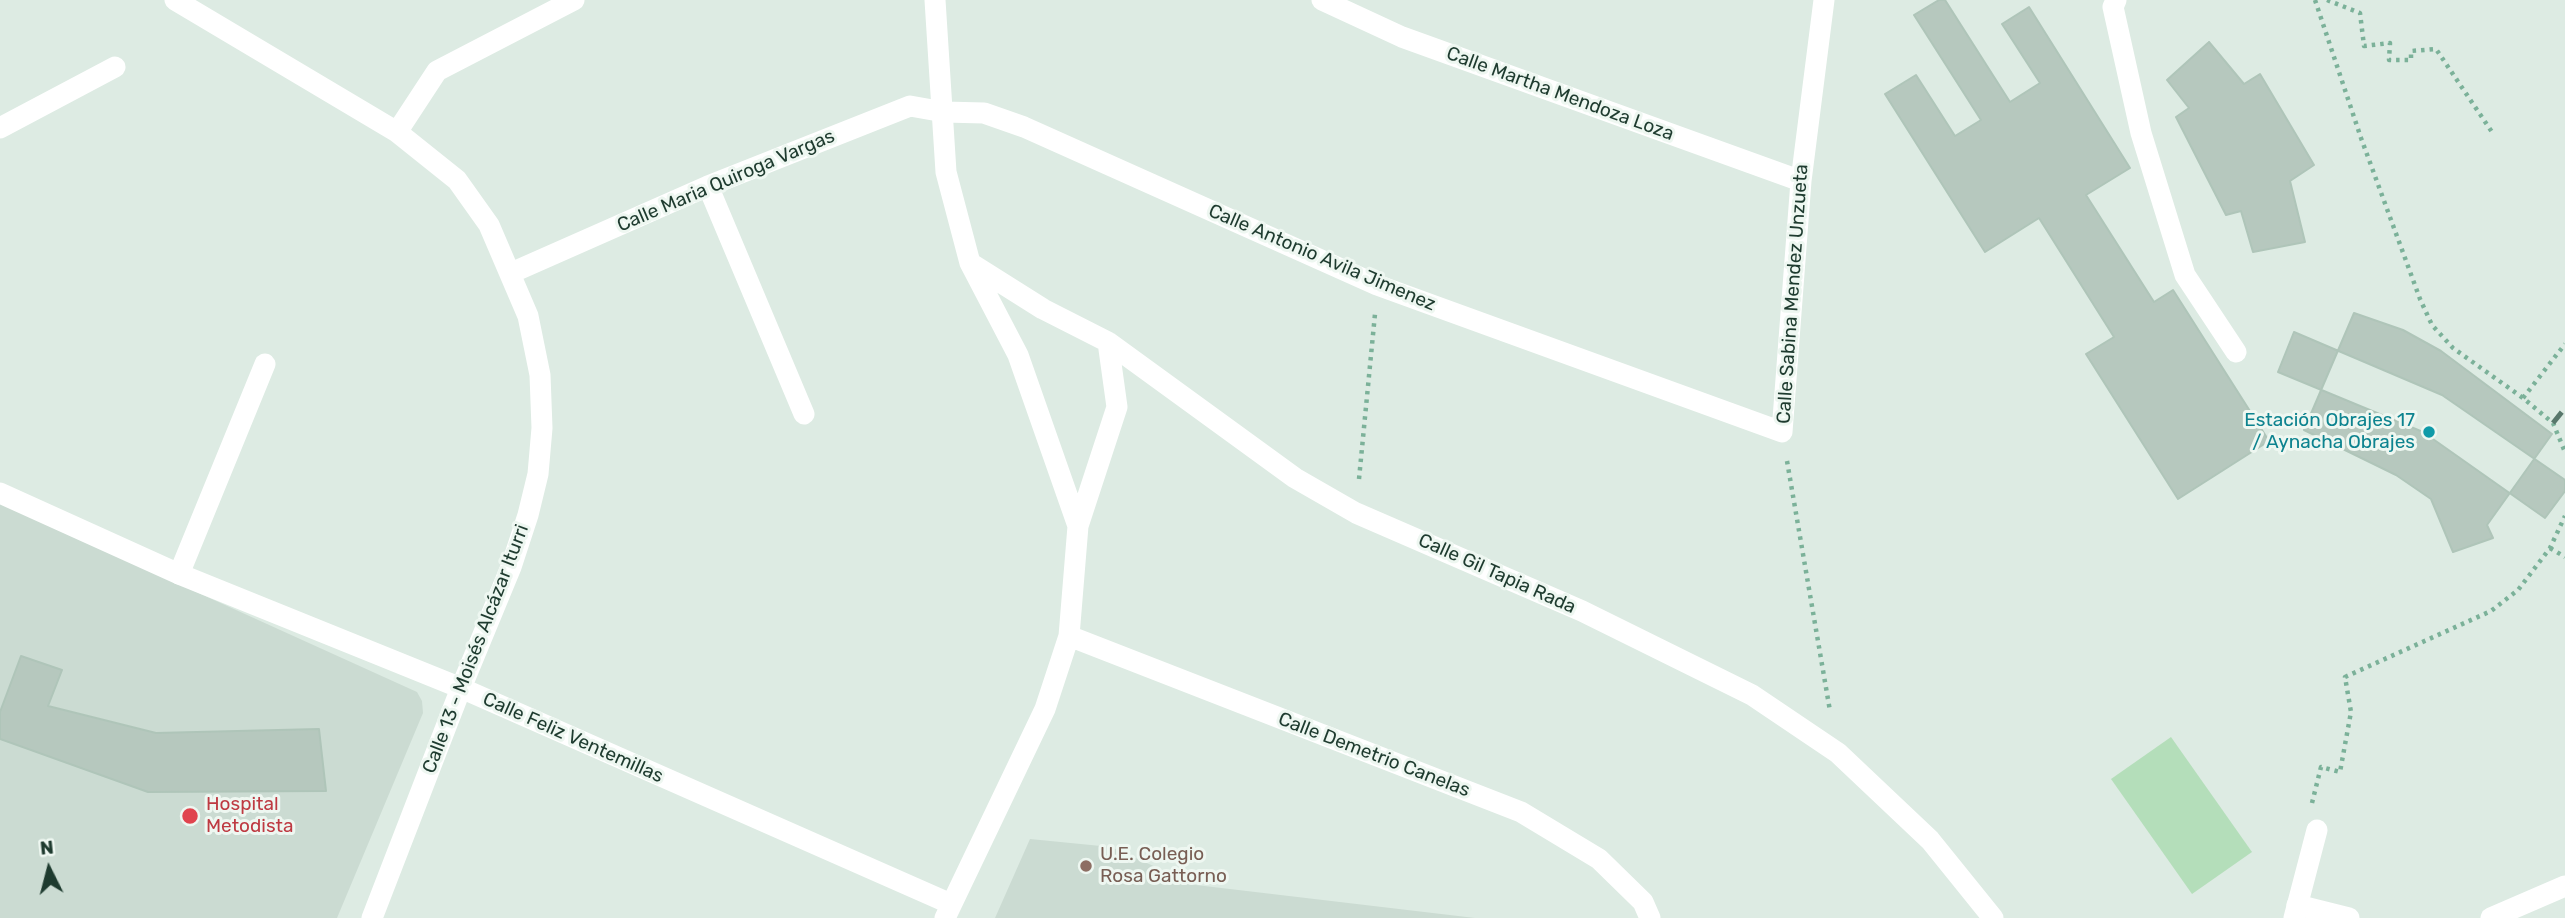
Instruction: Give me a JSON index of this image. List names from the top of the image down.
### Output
{
  "streets": {
    "street": [
      "Calle Martha Mendoza Loza",
      "Calle Maria Quiroga Vargas",
      "Calle Antonio Avila Jimenez",
      "Calle Sabina Mendez Unzueta",
      "Calle Gil Tapia Rada",
      "Calle 13 - Moisés Alcázar Iturri",
      "Calle Feliz Ventemillas",
      "Calle Demetrio Canelas"
    ]
  },
  "crossings": [
    ["Calle Martha Mendoza Loza", "Calle Sabina Mendez Unzueta"],
    ["Calle Maria Quiroga Vargas", "Calle Antonio Avila Jimenez"],
    ["Calle Maria Quiroga Vargas", "Calle 13 - Moisés Alcázar Iturri"],
    ["Calle Antonio Avila Jimenez", "Calle Sabina Mendez Unzueta"],
    ["Calle Sabina Mendez Unzueta", "Calle Gil Tapia Rada"],
    ["Calle 13 - Moisés Alcázar Iturri", "Calle Feliz Ventemillas"]
  ],
  "places": ["Estación Obrajes 17 / Aynacha Obrajes", "Hospital Metodista", "U.E. Colegio Rosa Gattorno"],
  "north": "top"
}
